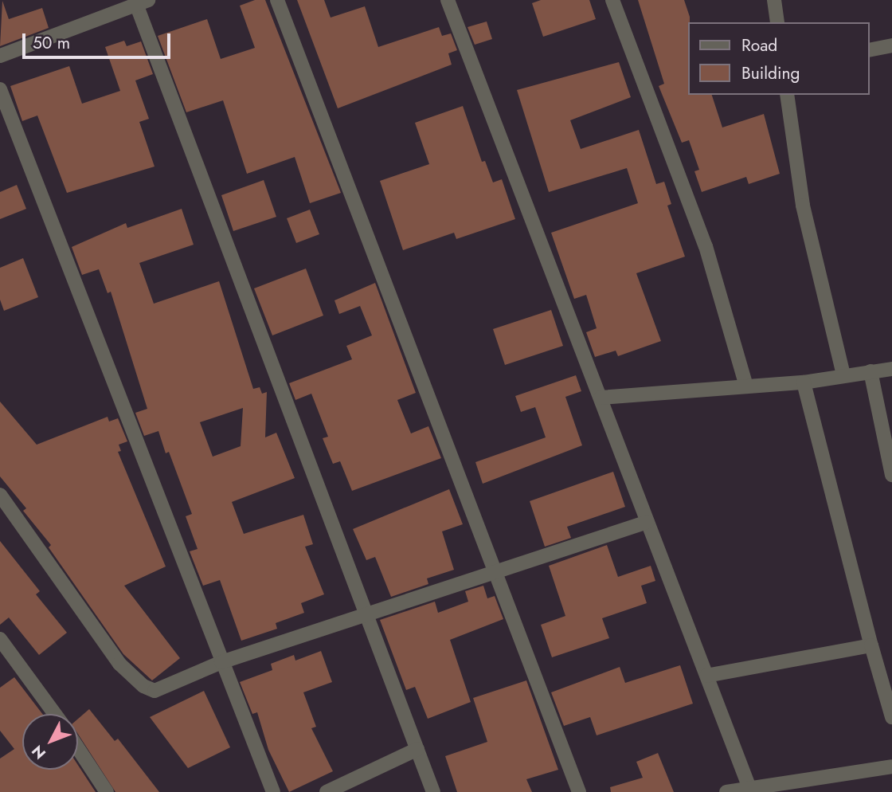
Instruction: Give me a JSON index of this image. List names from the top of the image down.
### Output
{
  "legend": ["Road", "Building"],
  "scale_bar": "50 m",
  "north": "bottom left"
}
